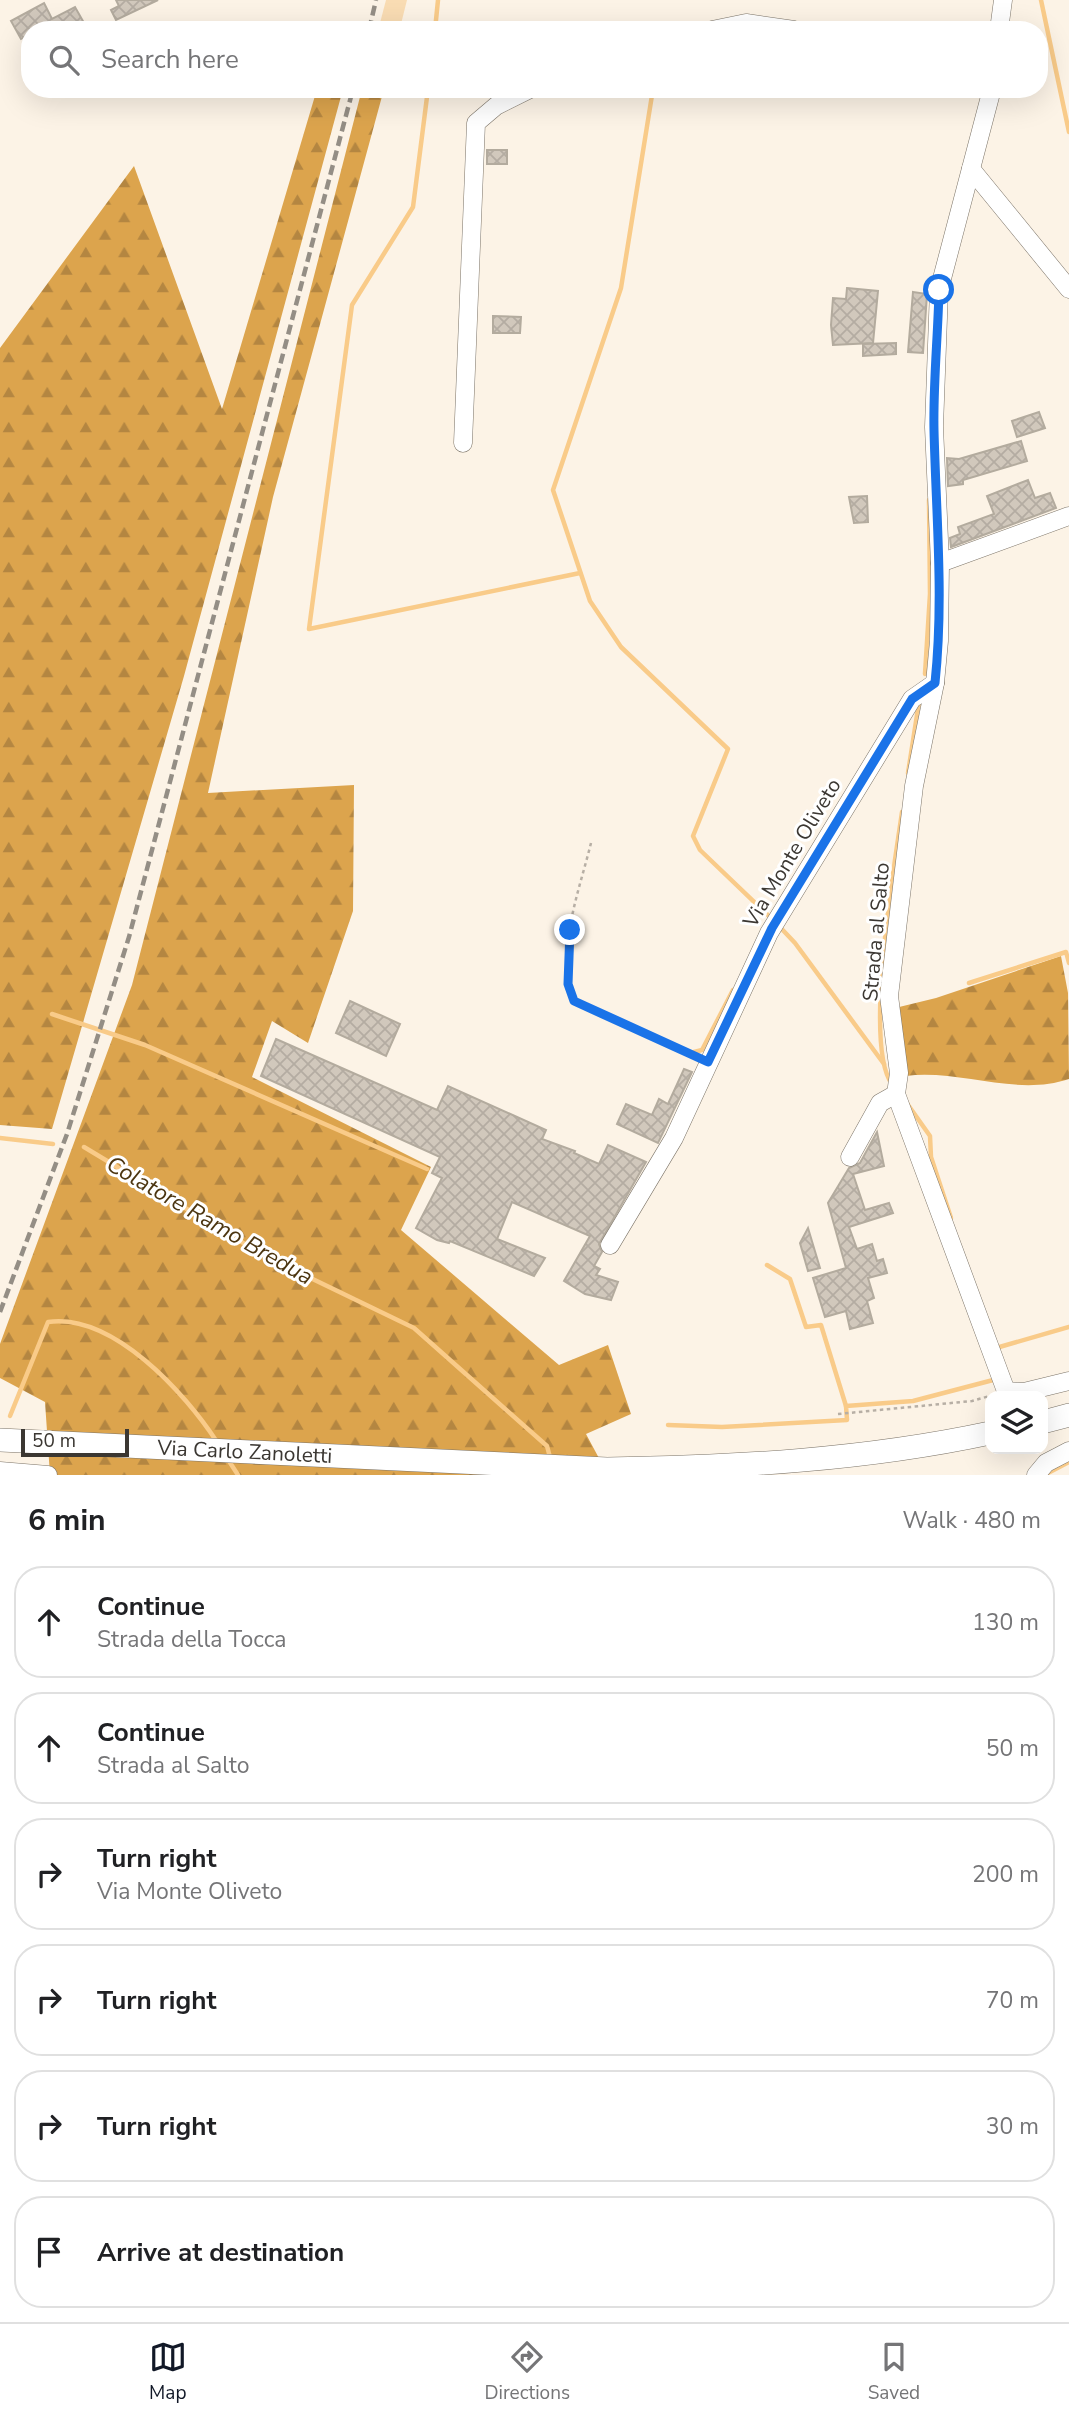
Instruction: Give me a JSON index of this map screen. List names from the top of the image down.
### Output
{
  "streets": {
    "main road": ["Via Carlo Zanoletti"],
    "street": ["Via Monte Oliveto", "Strada al Salto"]
  },
  "crossings": [
    ["Via Monte Oliveto", "Strada al Salto"]
  ],
  "water": ["Colatore Ramo Bredua"],
  "scale_bar": "50 m",
  "page": {
    "search": "Search here",
    "scale": "50 m",
    "heading": ["6 min", "Walk · 480 m"],
    "list": [
      ["Continue", "Strada della Tocca", "130 m"],
      ["Continue", "Strada al Salto", "50 m"],
      ["Turn right", "Via Monte Oliveto", "200 m"],
      ["Turn right", "70 m"],
      ["Turn right", "30 m"],
      "Arrive at destination"
    ],
    "nav": ["Map", "Directions", "Saved"]
  }
}
